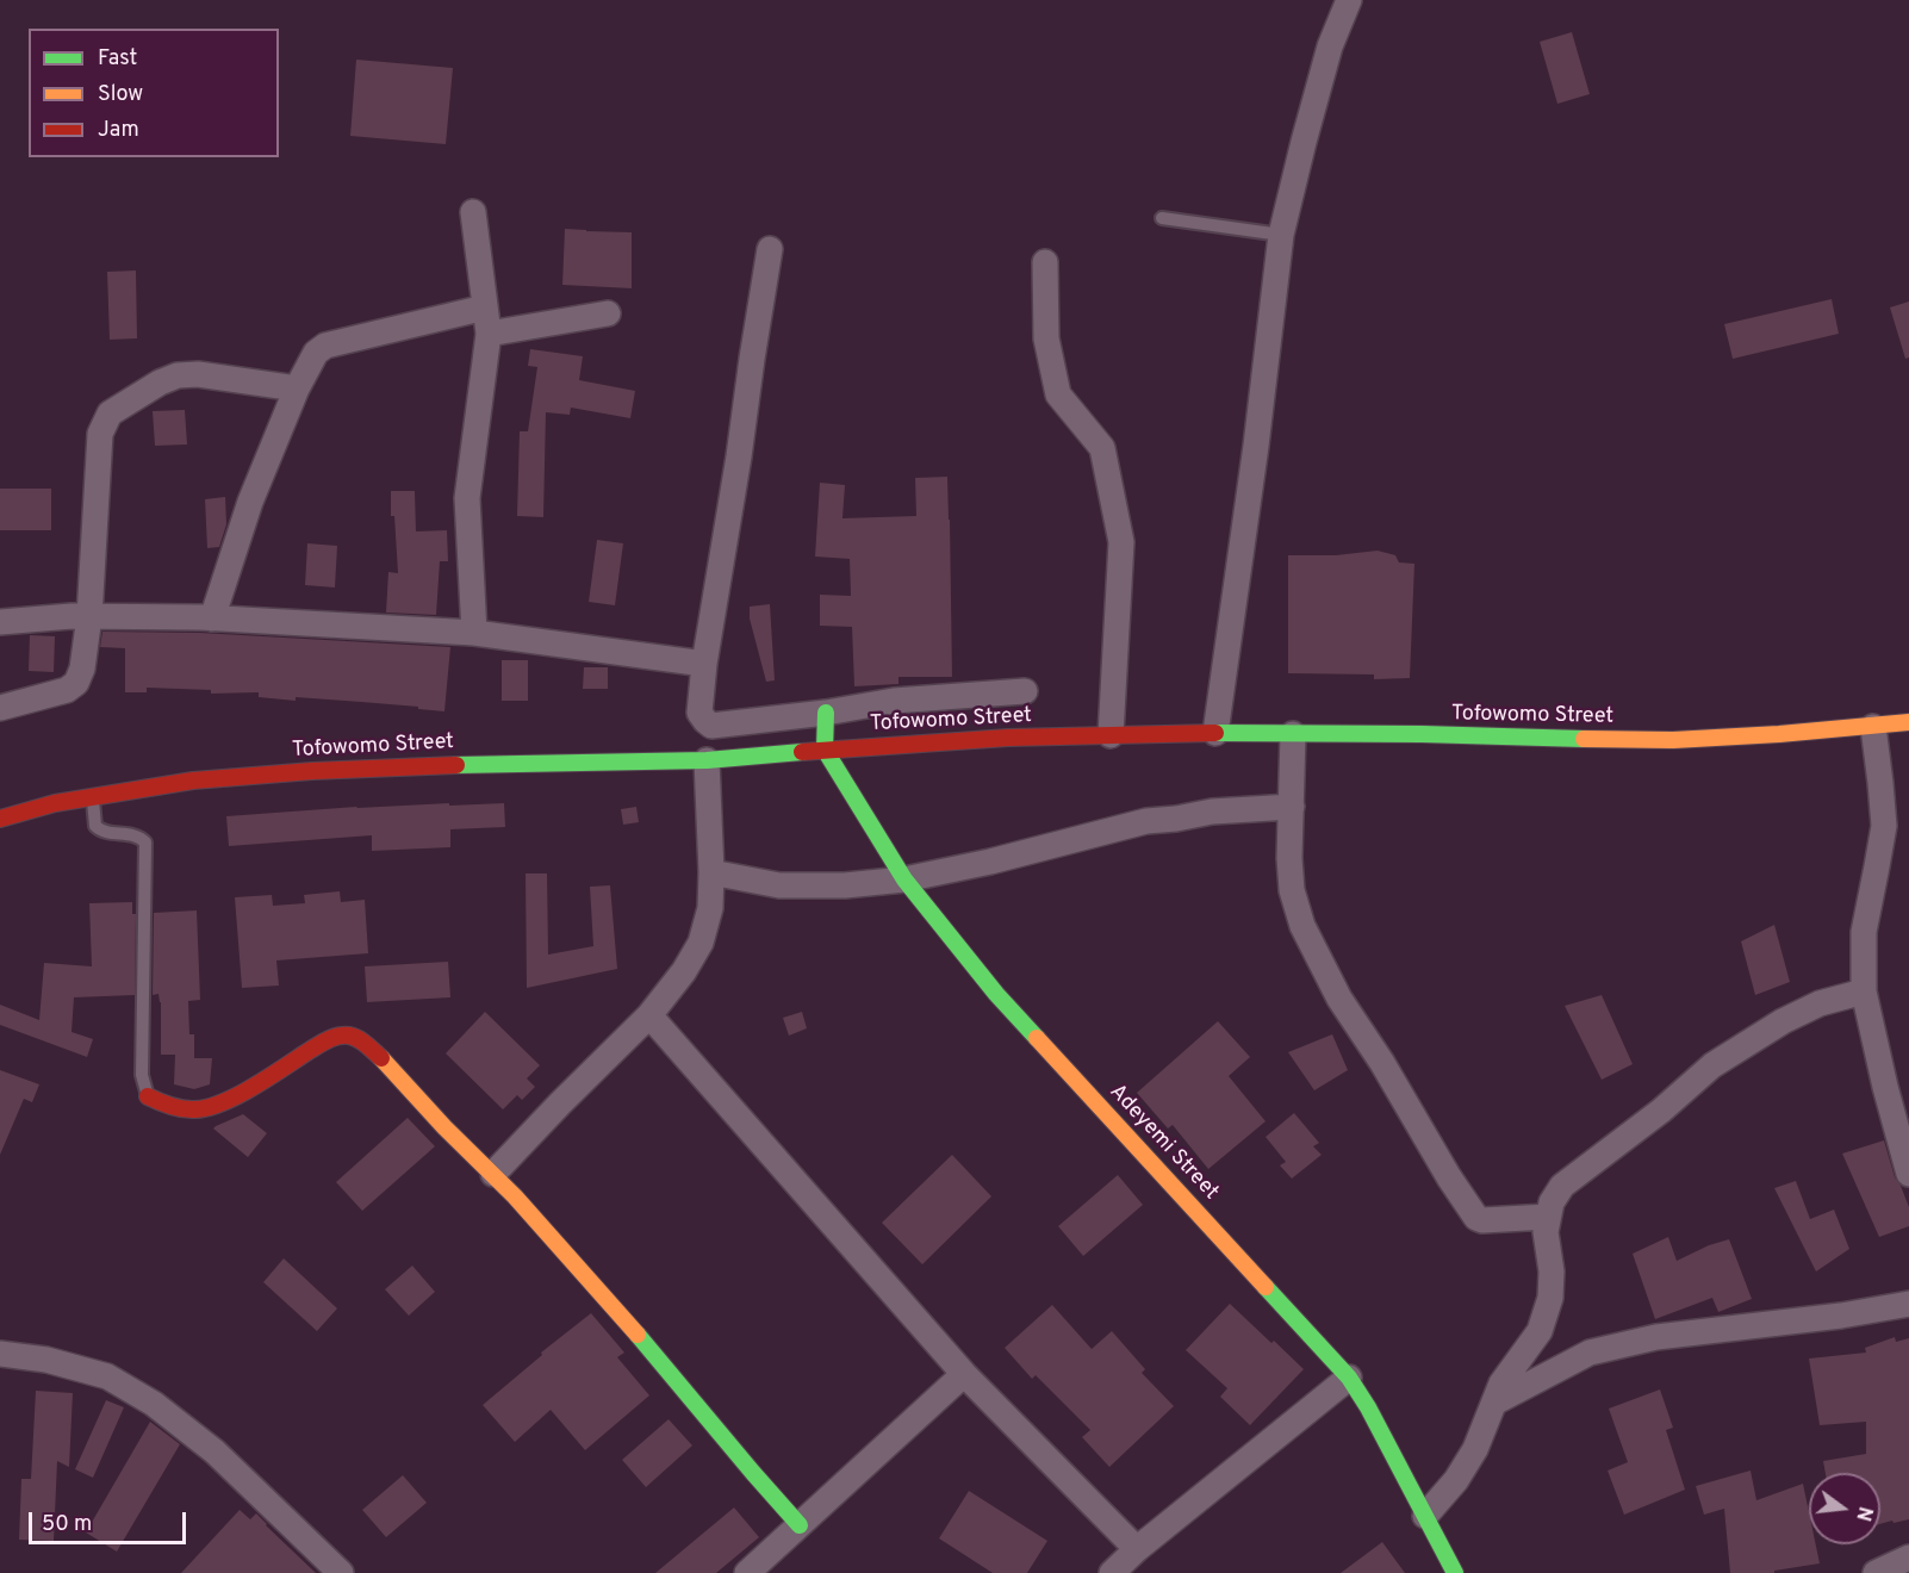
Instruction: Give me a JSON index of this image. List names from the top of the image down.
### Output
{
  "streets": {
    "street": ["Tofowomo Street", "Adeyemi Street"]
  },
  "crossings": [
    ["Tofowomo Street", "Adeyemi Street"]
  ],
  "legend": ["Fast", "Slow", "Jam"],
  "scale_bar": "50 m",
  "north": "right"
}
